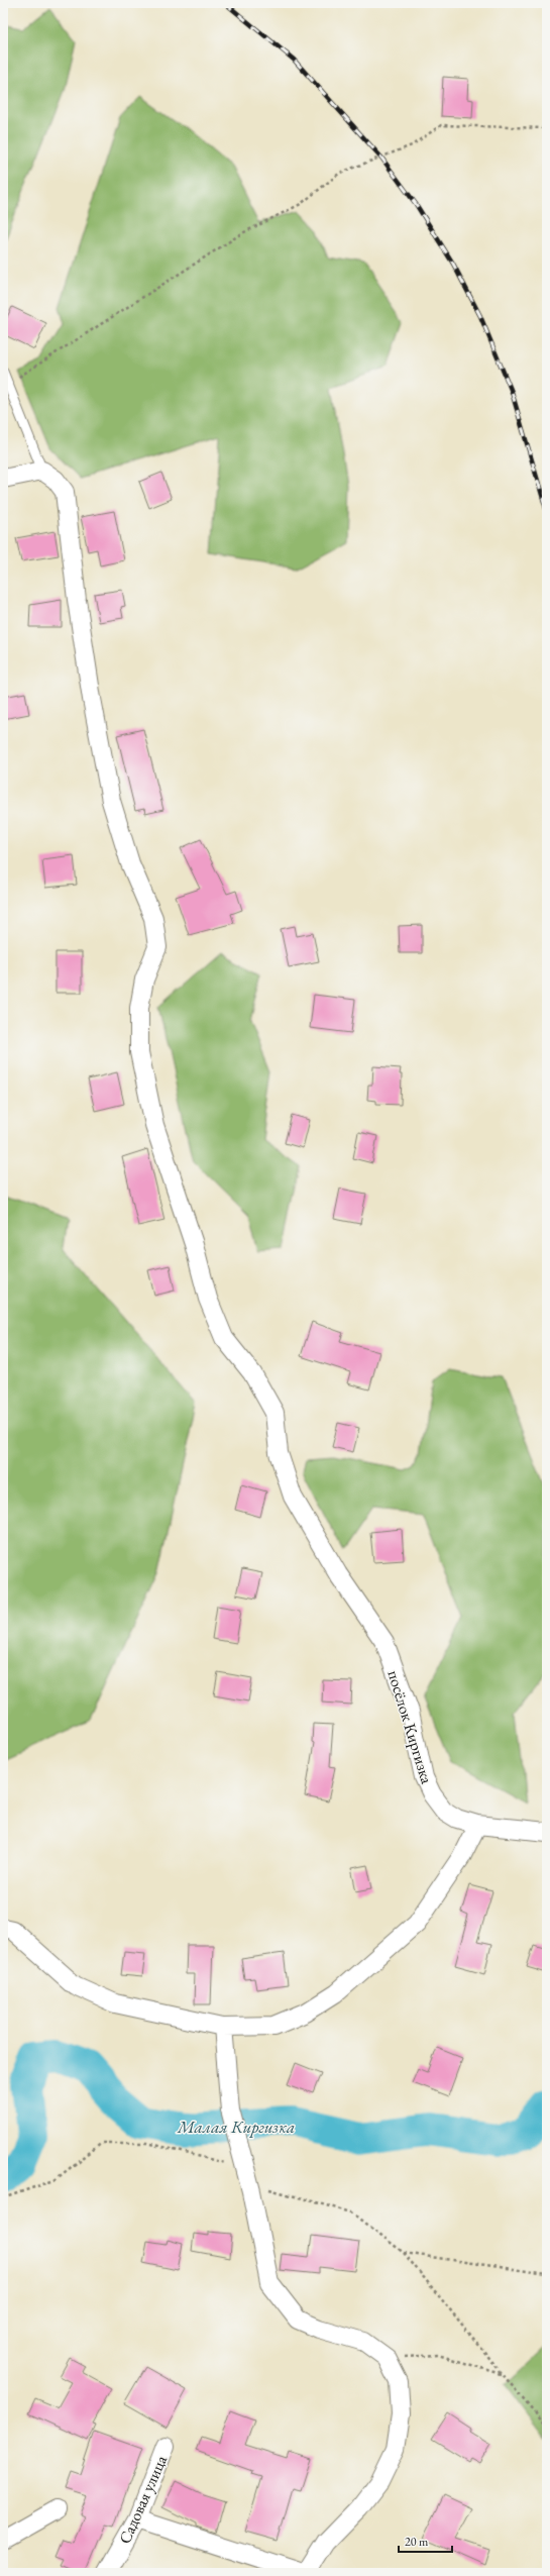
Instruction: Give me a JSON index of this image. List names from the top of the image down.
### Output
{
  "streets": {
    "street": ["посёлок Киргизка", "Садовая улица"]
  },
  "water": ["Малая Киргизка"],
  "scale_bar": "20 m"
}
